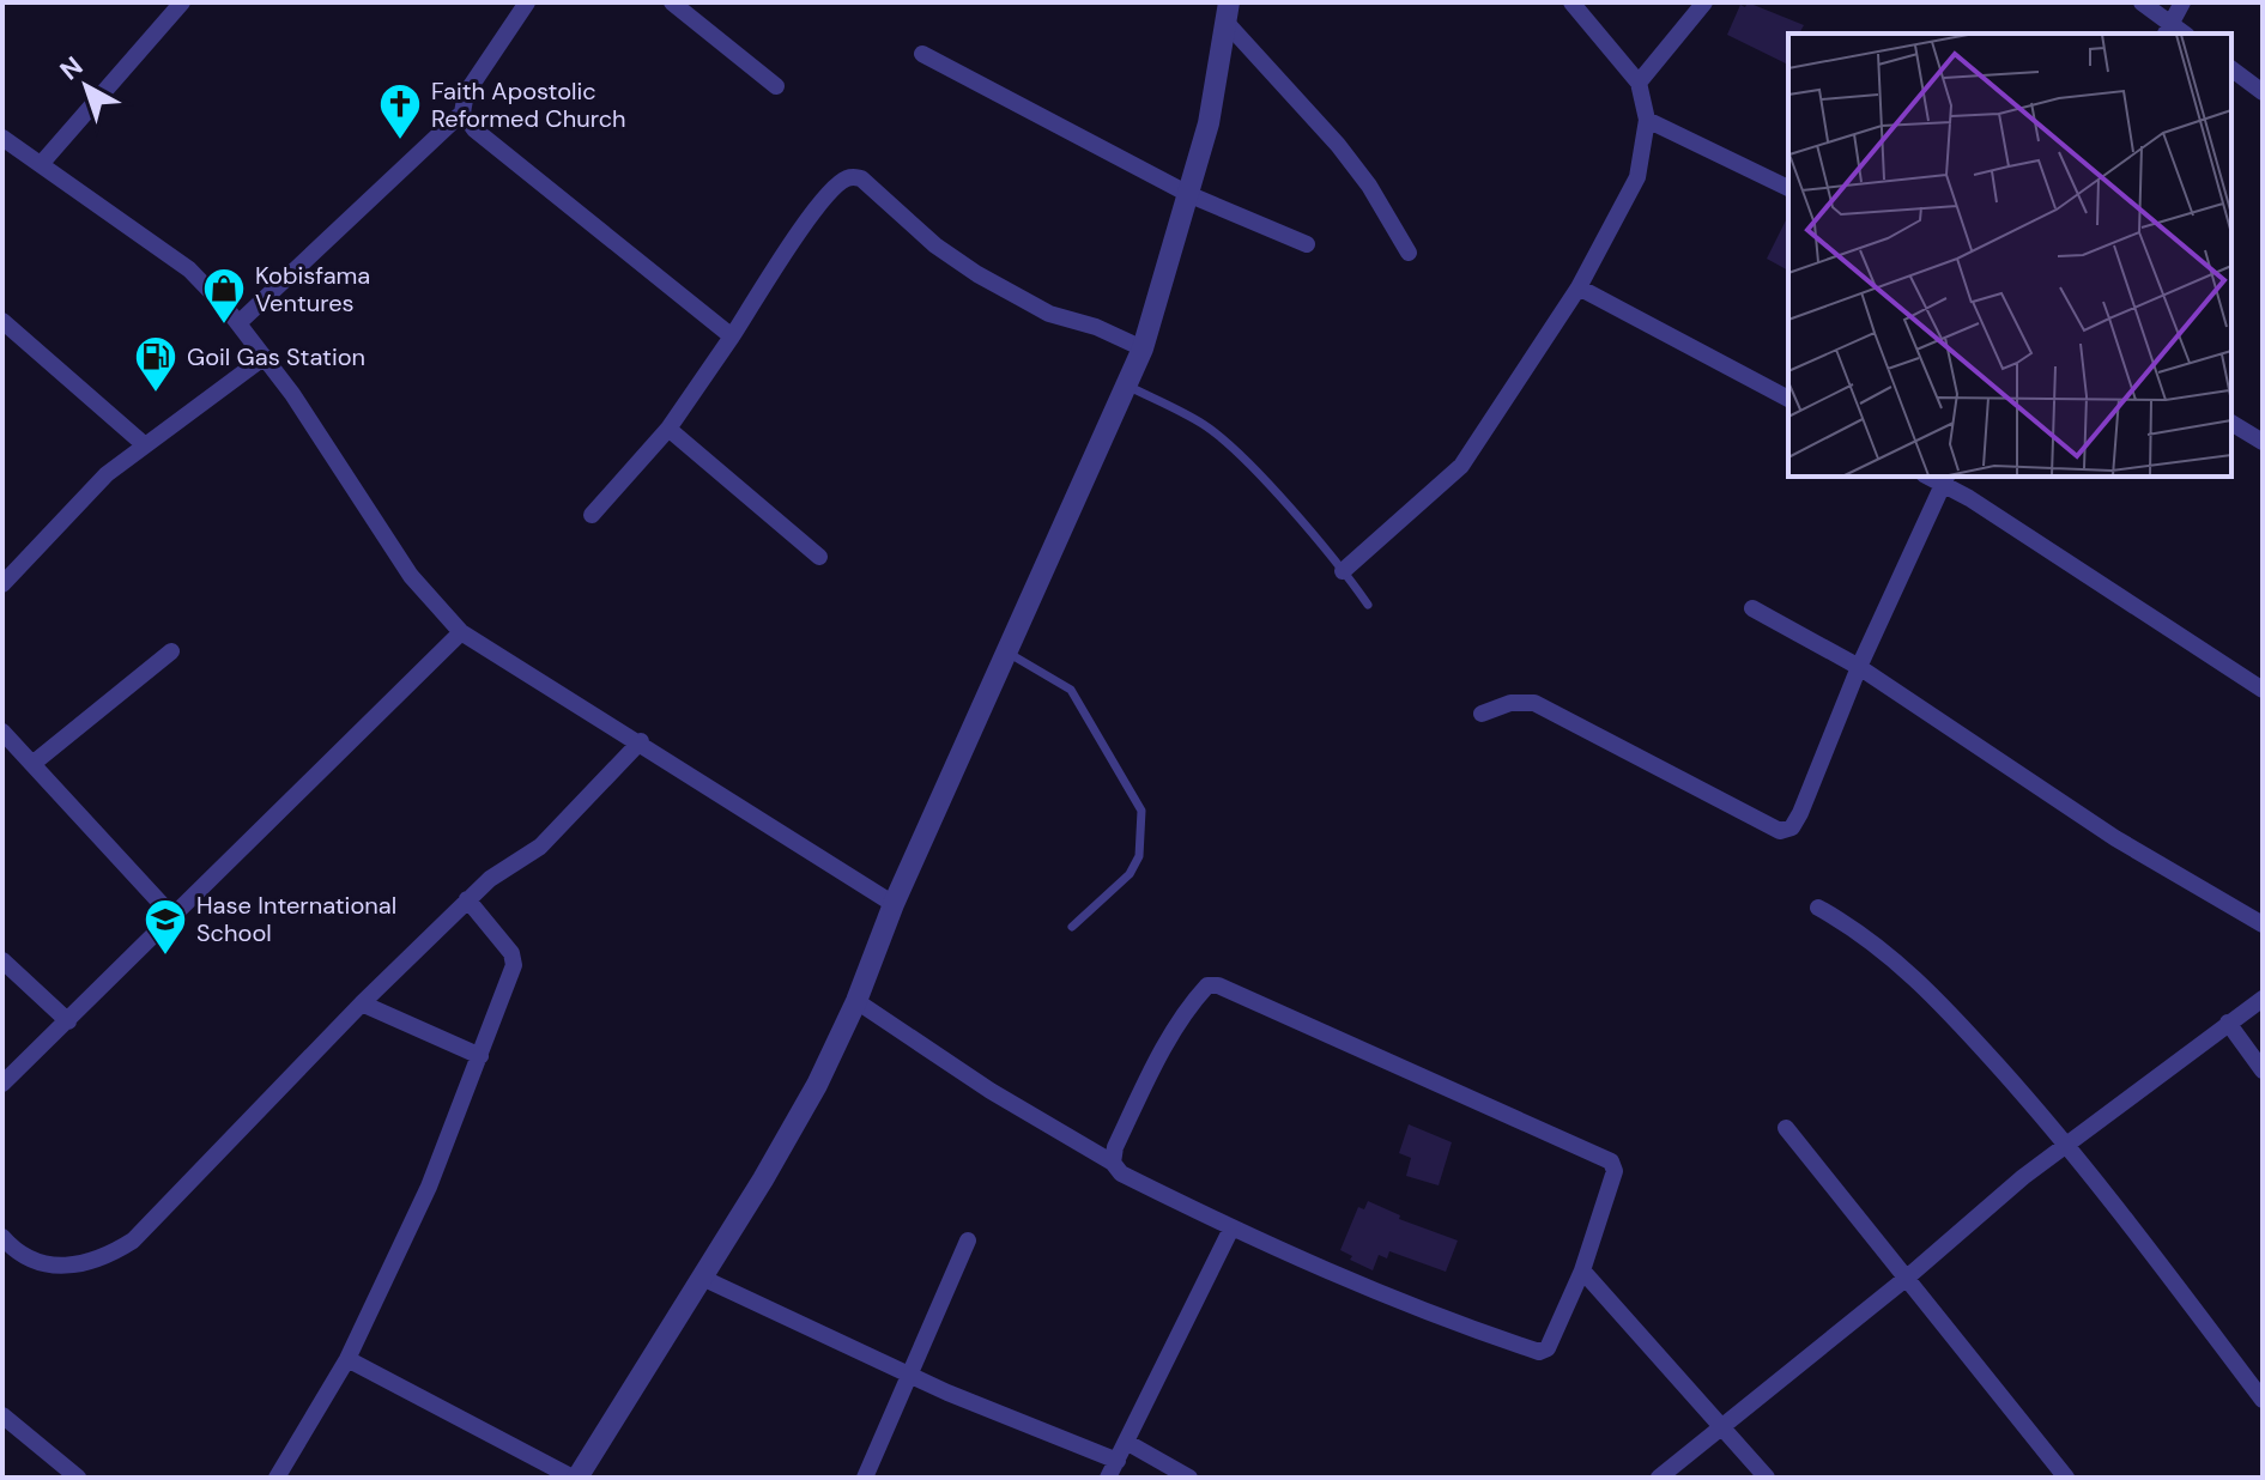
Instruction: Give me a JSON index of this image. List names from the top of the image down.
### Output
{
  "places": {
    "church": ["Faith Apostolic Reformed Church"],
    "shop": ["Kobisfama Ventures"],
    "fuel station": ["Goil Gas Station"],
    "school or university": ["Hase International School"]
  },
  "north": "top left"
}
